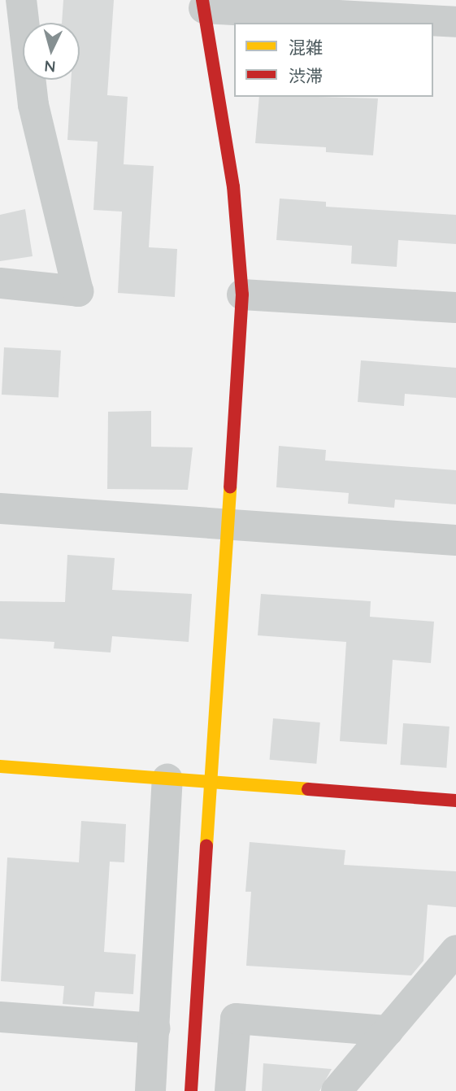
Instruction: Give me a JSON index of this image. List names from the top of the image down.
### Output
{
  "legend": ["混雑", "渋滞"],
  "north": "bottom"
}
